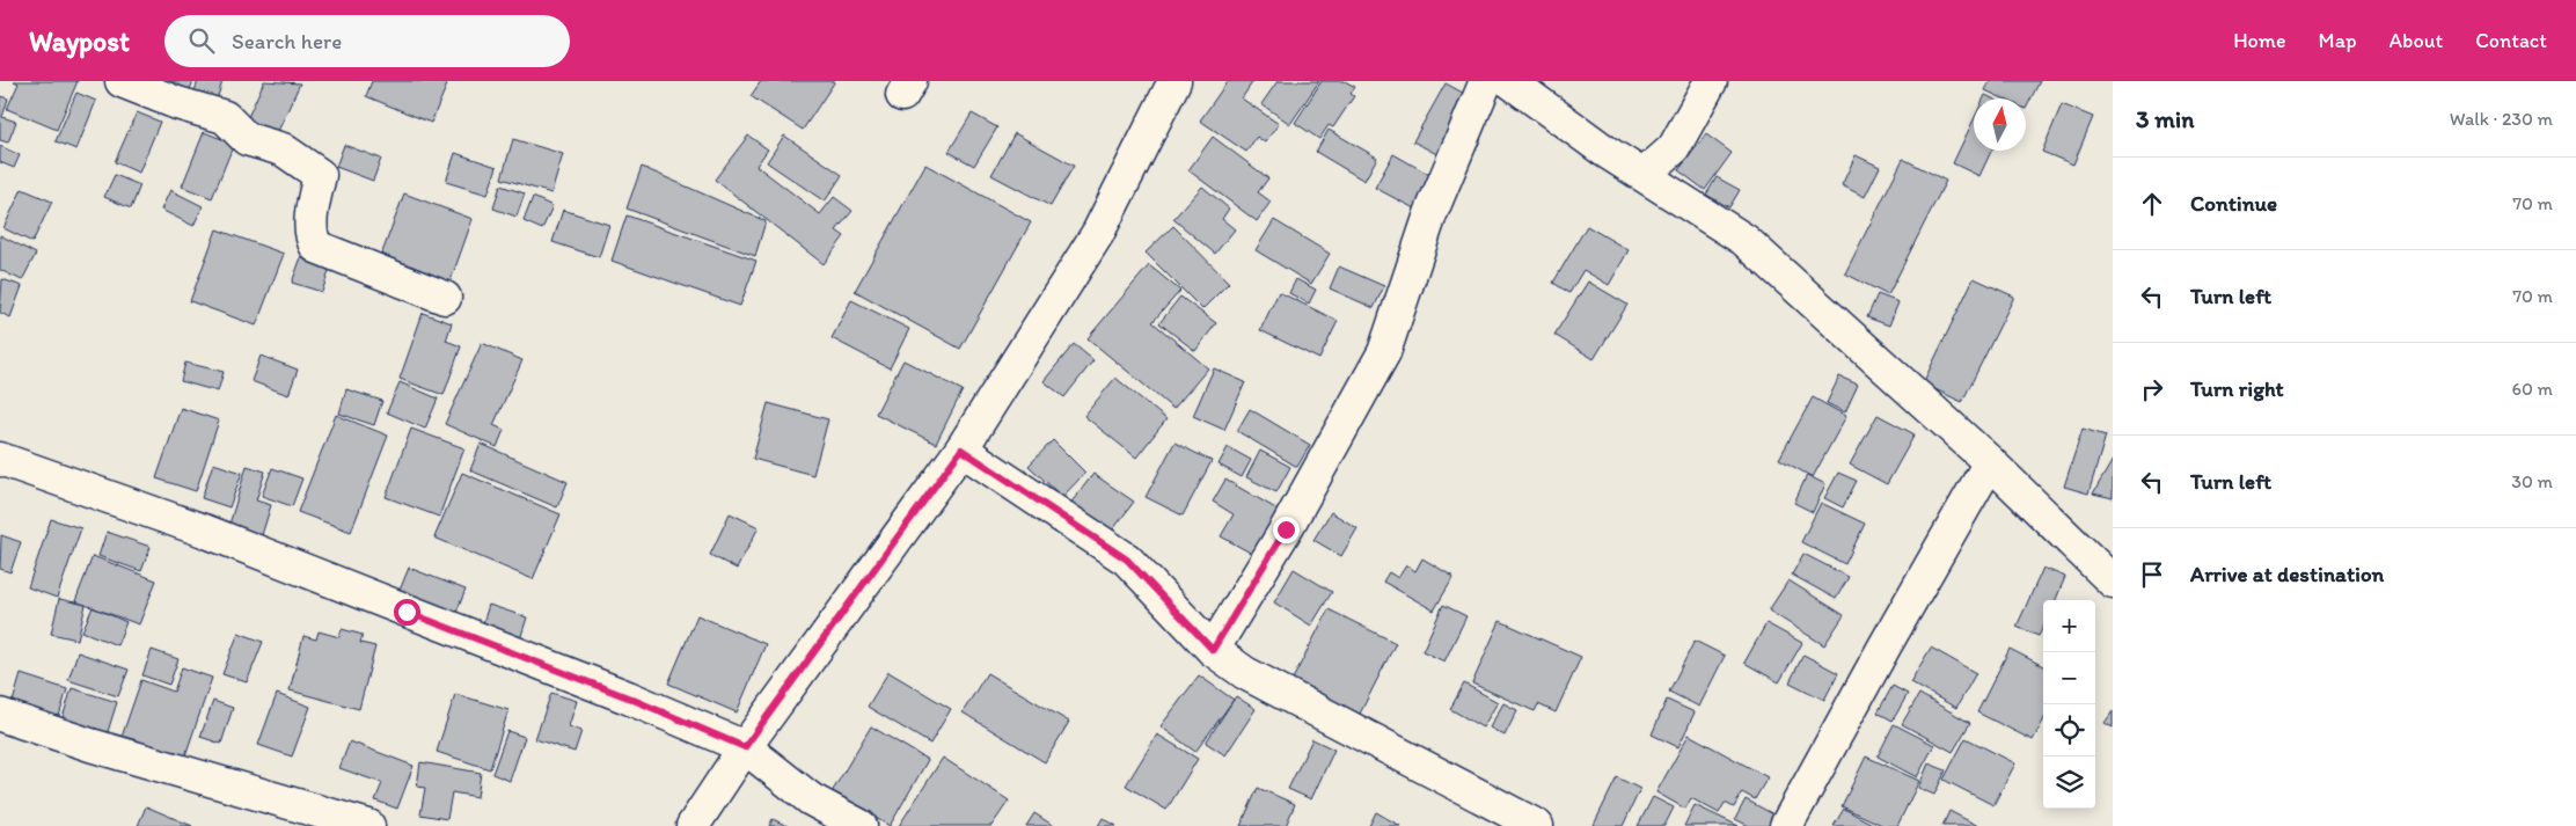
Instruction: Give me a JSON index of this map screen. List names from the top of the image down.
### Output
{
  "north": "top",
  "page": {
    "header": "Waypost",
    "search": "Search here",
    "nav": [
      "Home",
      "Map",
      "About",
      "Contact"
    ],
    "heading": ["3 min", "Walk · 230 m"],
    "list": [
      ["Continue", "70 m"],
      ["Turn left", "70 m"],
      ["Turn right", "60 m"],
      ["Turn left", "30 m"],
      "Arrive at destination"
    ],
    "map_buttons": ["+", "−"]
  }
}
